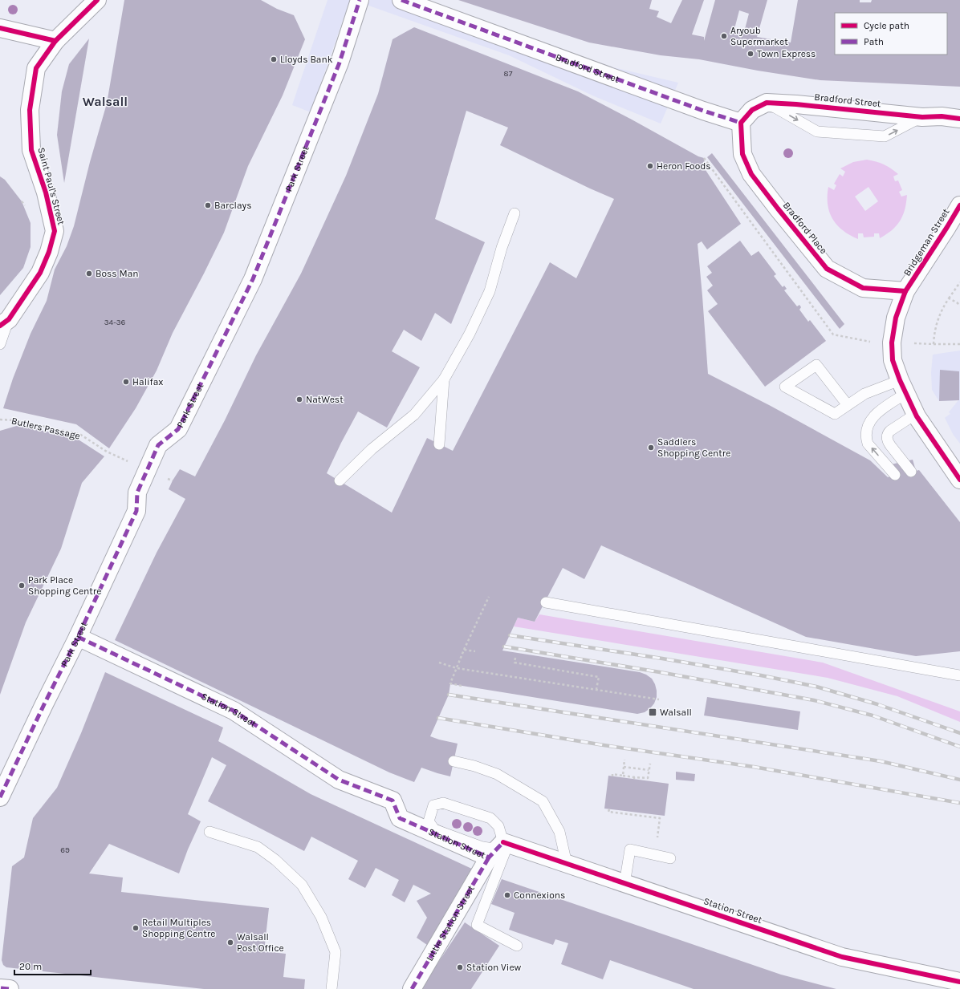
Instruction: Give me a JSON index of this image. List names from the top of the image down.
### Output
{
  "streets": {
    "street": [
      "Bradford Street",
      "Park Street",
      "Saint Paul's Street",
      "Bradford Place",
      "Bridgeman Street",
      "Station Street",
      "Little Station Street"
    ],
    "path": ["Butlers Passage"]
  },
  "crossings": [
    ["Bradford Street", "Bradford Place"],
    ["Park Street", "Station Street"],
    ["Bradford Place", "Bridgeman Street"],
    ["Station Street", "Little Station Street"]
  ],
  "districts": ["Walsall"],
  "places": {
    "other": [
      "Aryoub Supermarket",
      "Town Express",
      "Lloyds Bank",
      "Heron Foods",
      "Barclays",
      "Boss Man",
      "Halifax",
      "NatWest",
      "Saddlers Shopping Centre",
      "Park Place Shopping Centre",
      "Connexions",
      "Retail Multiples Shopping Centre",
      "Walsall Post Office",
      "Station View"
    ],
    "transit": ["Walsall"]
  },
  "house_numbers": ["87", "34-36", "69"],
  "legend": ["Cycle path", "Path"],
  "scale_bar": "20 m"
}
